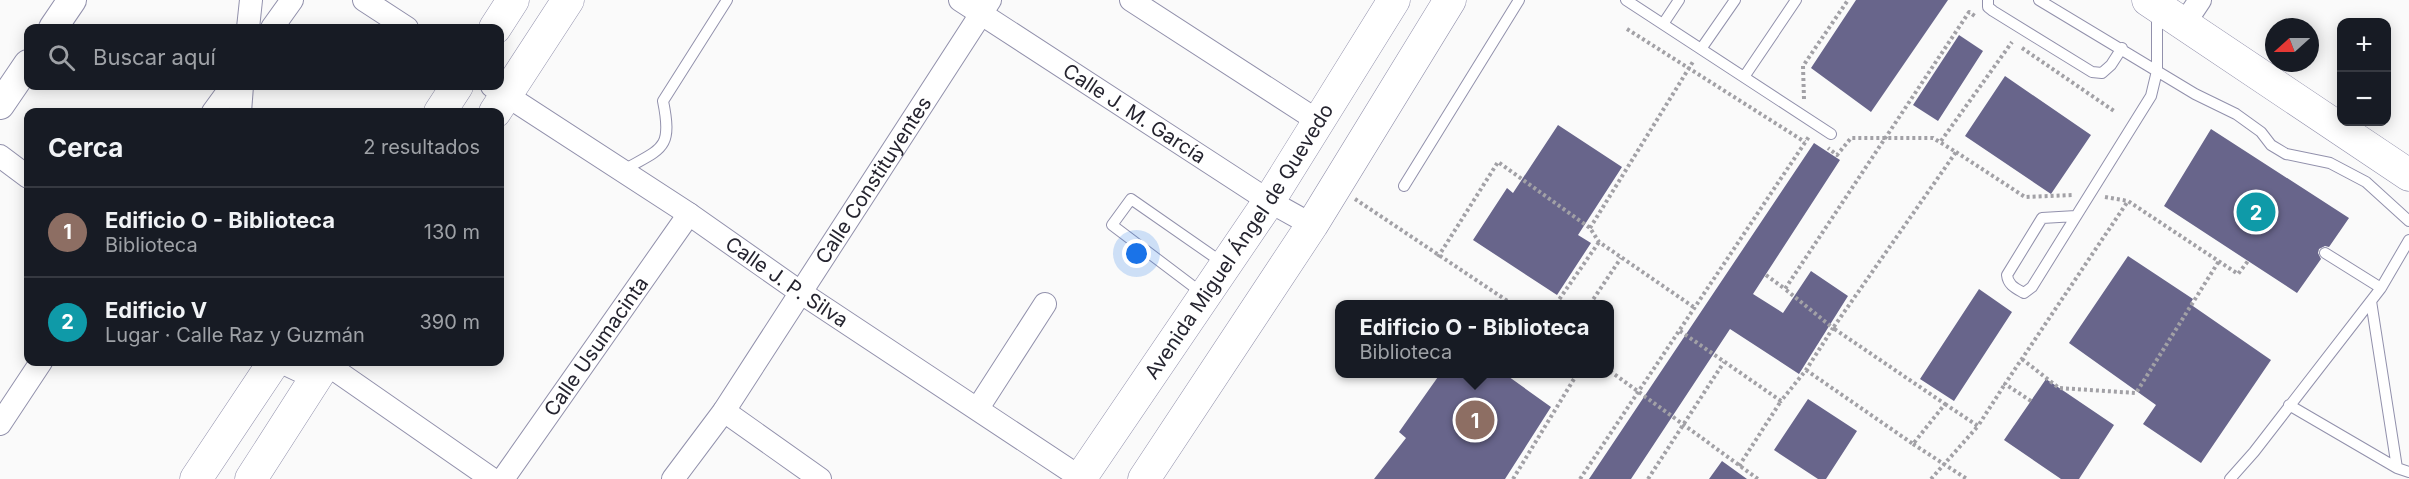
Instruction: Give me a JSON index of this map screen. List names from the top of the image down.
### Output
{
  "streets": {
    "main road": ["Avenida Miguel Ángel de Quevedo"],
    "street": [
      "Calle J. M. García",
      "Calle Constituyentes",
      "Calle J. P. Silva",
      "Calle Usumacinta"
    ]
  },
  "crossings": [
    ["Calle J. M. García", "Calle Constituyentes"],
    ["Calle J. M. García", "Avenida Miguel Ángel de Quevedo"],
    ["Calle Constituyentes", "Calle J. P. Silva"],
    ["Avenida Miguel Ángel de Quevedo", "Calle J. P. Silva"],
    ["Calle J. P. Silva", "Calle Usumacinta"]
  ],
  "north": "left",
  "page": {
    "map_buttons": ["+", "−"],
    "search": "Buscar aquí",
    "heading": ["Cerca", "2 resultados"],
    "list": [
      {
        "mark": "1",
        "name": "Edificio O - Biblioteca",
        "note": "Biblioteca",
        "value": "130 m"
      },
      {
        "mark": "2",
        "name": "Edificio V",
        "note": "Lugar · Calle Raz y Guzmán",
        "value": "390 m"
      }
    ],
    "pins": ["2", "1"],
    "popup": ["Edificio O - Biblioteca", "Biblioteca"]
  }
}
